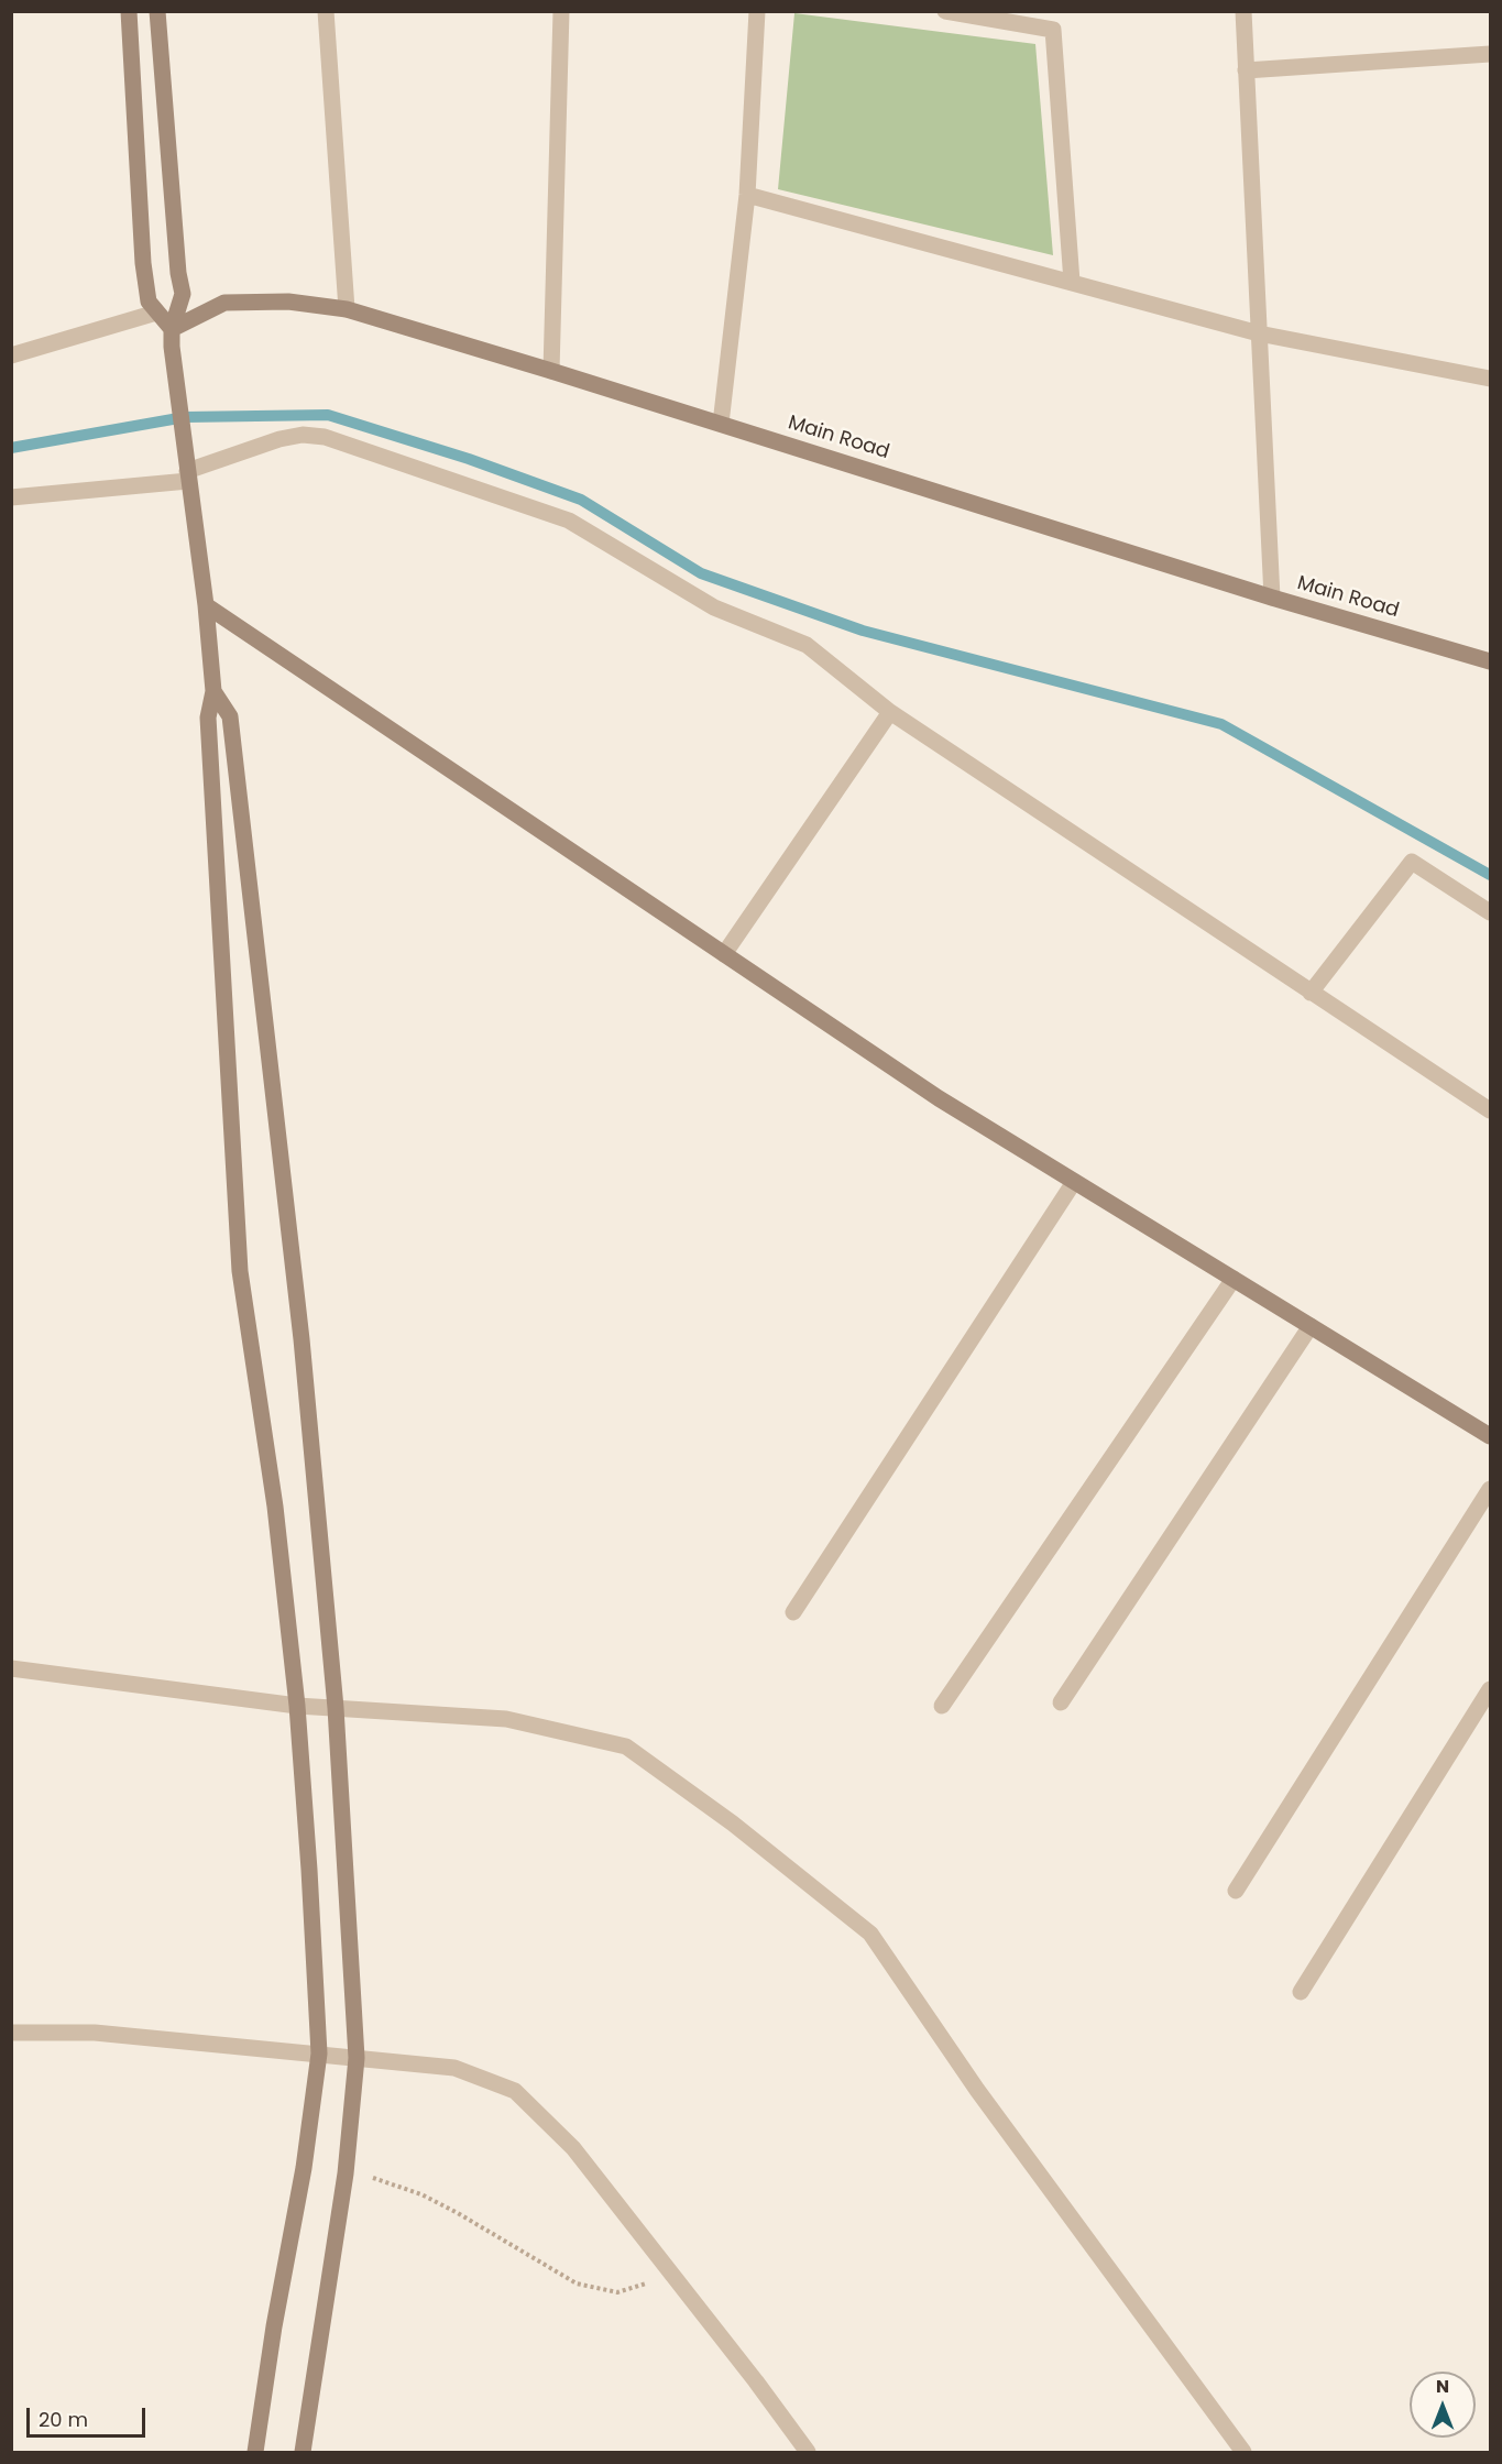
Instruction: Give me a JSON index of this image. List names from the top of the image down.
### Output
{
  "streets": {
    "street": ["Main Road"]
  },
  "scale_bar": "20 m",
  "north": "top"
}
